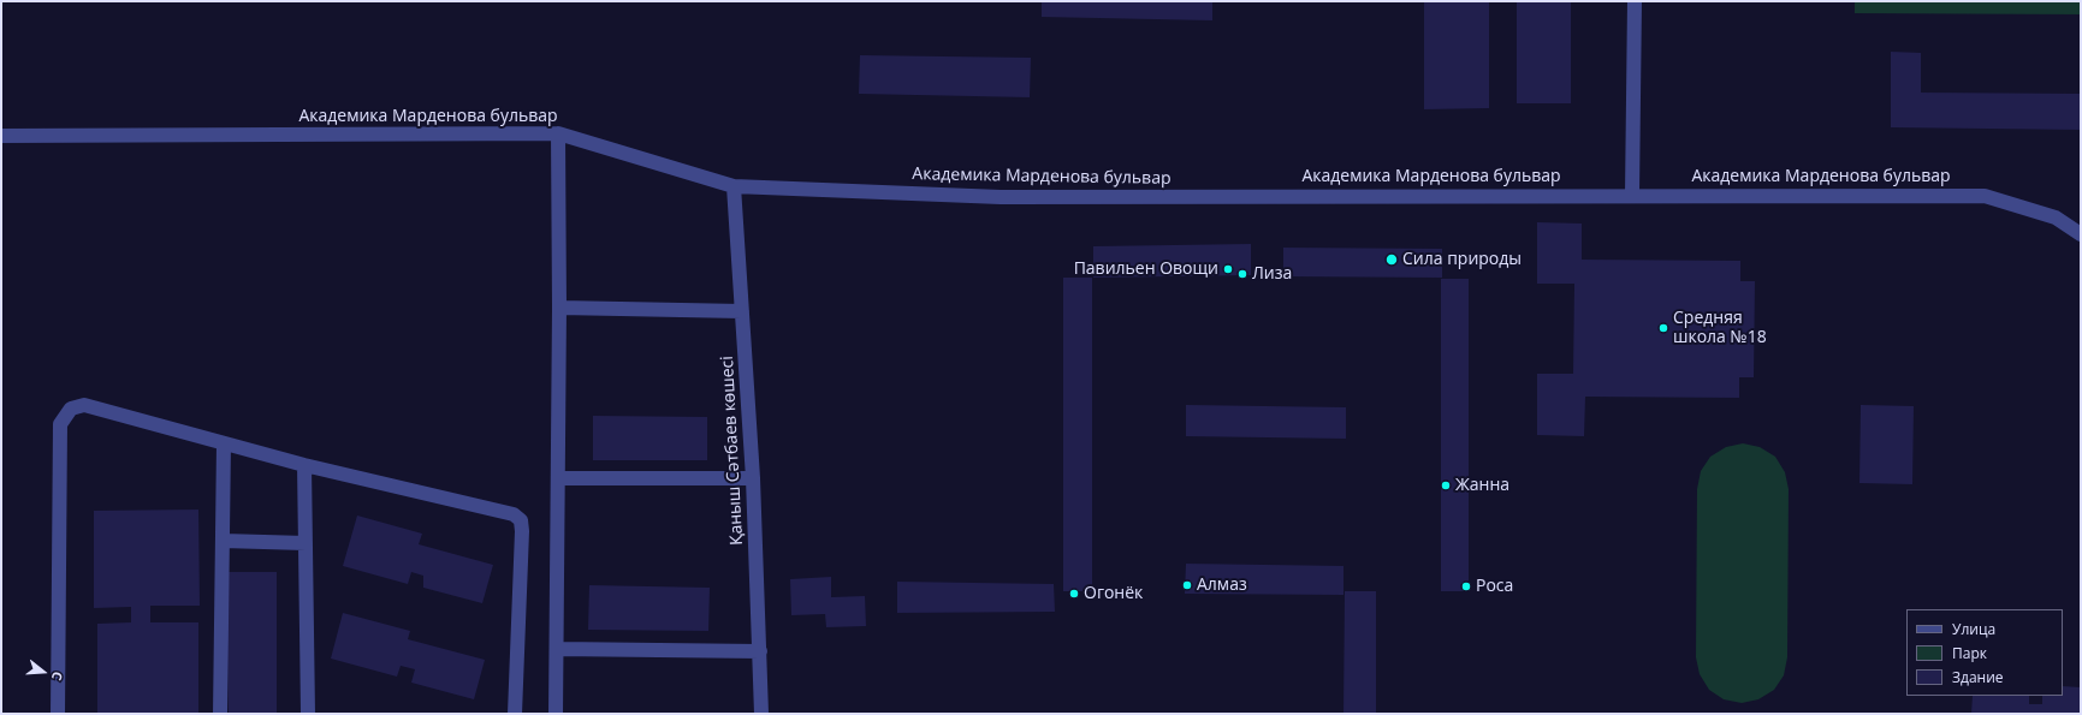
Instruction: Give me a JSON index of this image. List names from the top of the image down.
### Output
{
  "streets": {
    "street": ["Академика Марденова бульвар", "Қаныш Сәтбаев көшесі"]
  },
  "crossings": [
    ["Академика Марденова бульвар", "Қаныш Сәтбаев көшесі"]
  ],
  "places": [
    "Сила природы",
    "Павильен Овощи",
    "Лиза",
    "Средняя школа №18",
    "Жанна",
    "Алмаз",
    "Роса",
    "Огонёк"
  ],
  "legend": ["Улица", "Парк", "Здание"],
  "north": "right"
}
